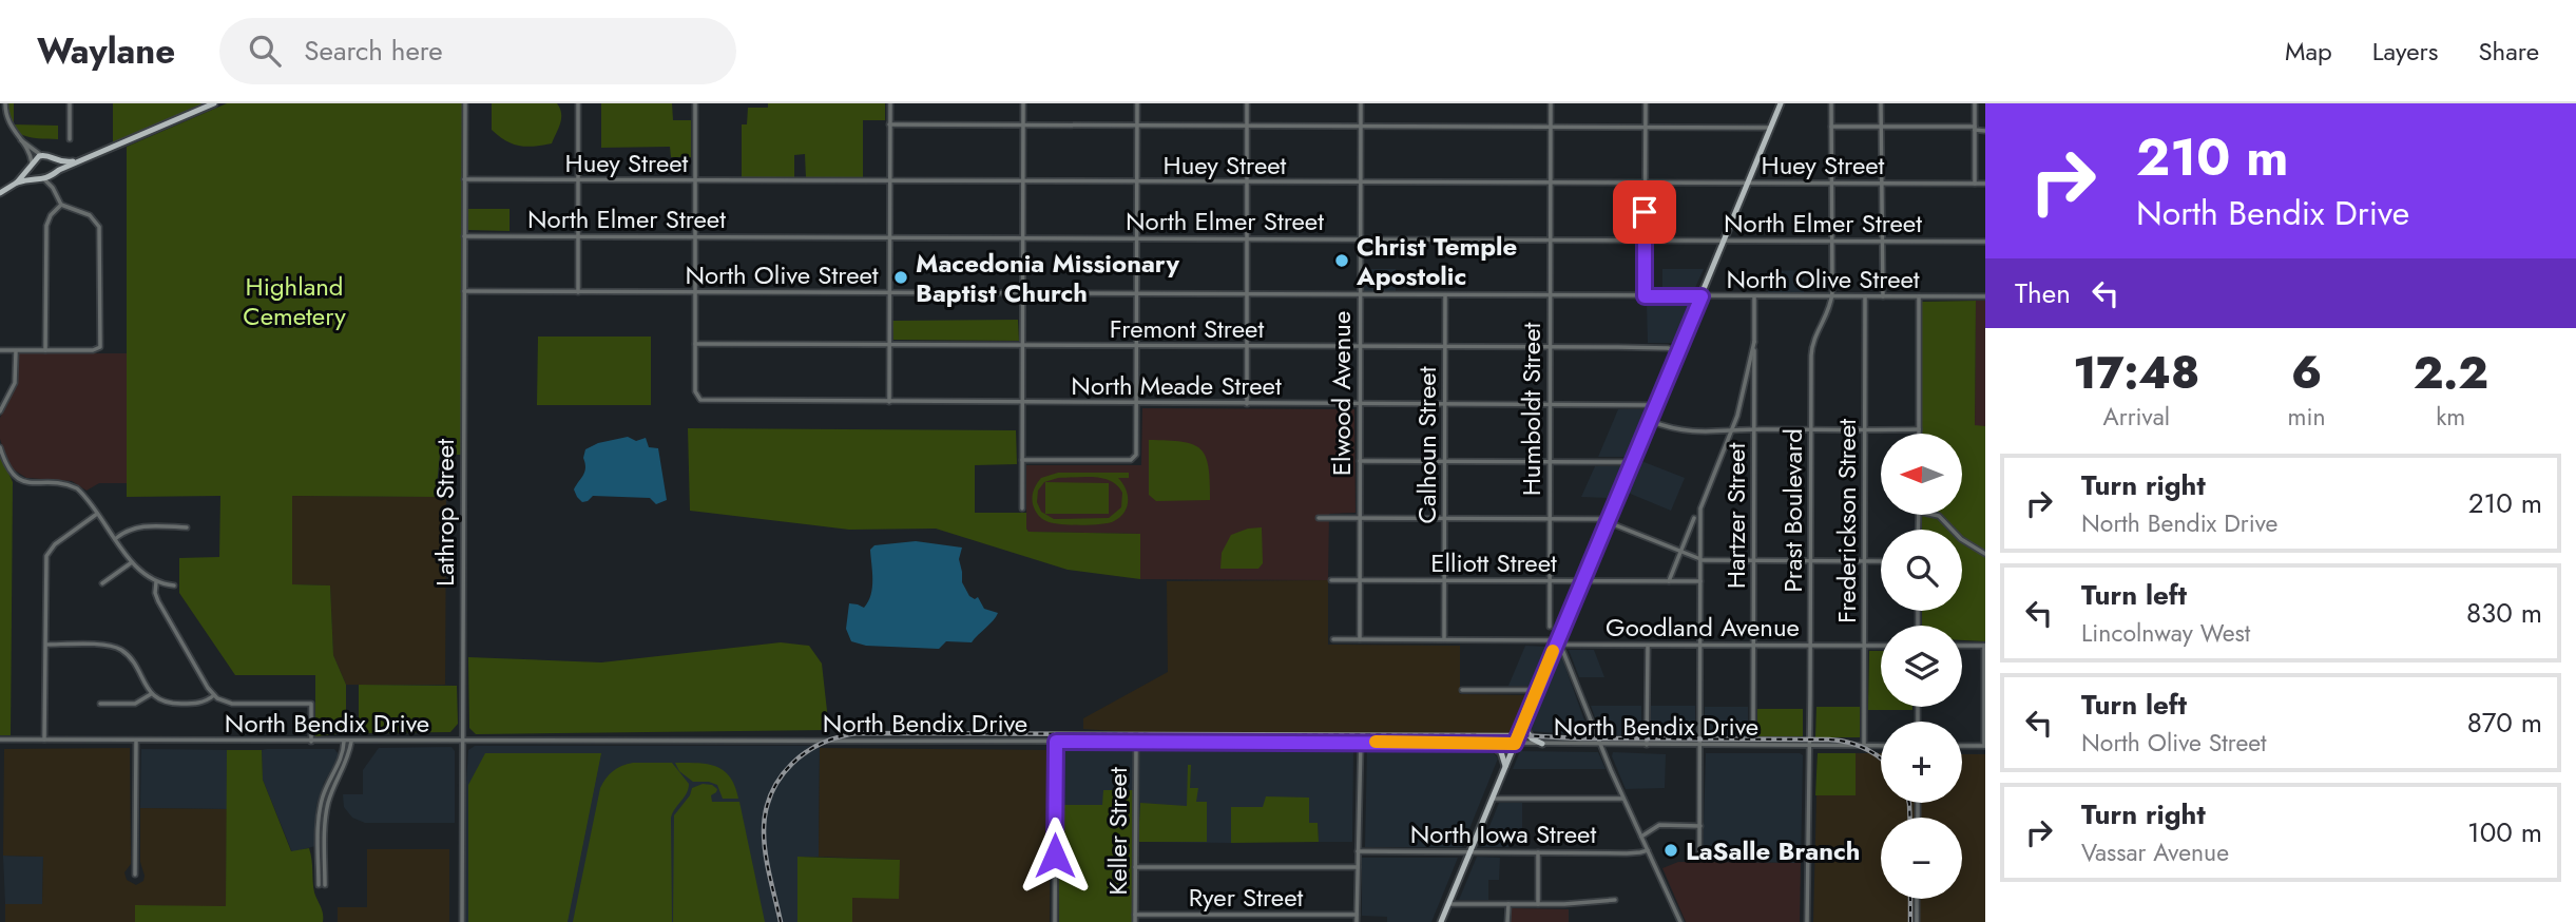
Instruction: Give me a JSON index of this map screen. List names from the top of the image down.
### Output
{
  "streets": {
    "street": [
      "Huey Street",
      "North Elmer Street",
      "North Olive Street",
      "Fremont Street",
      "North Meade Street",
      "Elwood Avenue",
      "Humboldt Street",
      "Calhoun Street",
      "Prast Boulevard",
      "Lathrop Street",
      "Hartzer Street",
      "Frederickson Street",
      "Elliott Street",
      "Goodland Avenue",
      "North Bendix Drive",
      "Keller Street",
      "North Iowa Street",
      "Ryer Street"
    ]
  },
  "crossings": [
    ["Huey Street", "Elwood Avenue"],
    ["Huey Street", "Humboldt Street"],
    ["Huey Street", "Prast Boulevard"],
    ["Huey Street", "Lathrop Street"],
    ["North Elmer Street", "Elwood Avenue"],
    ["North Elmer Street", "Humboldt Street"],
    ["North Elmer Street", "Prast Boulevard"],
    ["North Elmer Street", "Lathrop Street"],
    ["North Olive Street", "Elwood Avenue"],
    ["North Olive Street", "Humboldt Street"],
    ["North Olive Street", "Calhoun Street"],
    ["North Olive Street", "Prast Boulevard"],
    ["North Olive Street", "Lathrop Street"],
    ["North Olive Street", "Hartzer Street"],
    ["North Olive Street", "Frederickson Street"],
    ["Fremont Street", "North Meade Street"],
    ["Fremont Street", "Elwood Avenue"],
    ["Fremont Street", "Humboldt Street"],
    ["Fremont Street", "Calhoun Street"],
    ["North Meade Street", "Elwood Avenue"],
    ["North Meade Street", "Humboldt Street"],
    ["North Meade Street", "Calhoun Street"],
    ["Elwood Avenue", "Elliott Street"],
    ["Elwood Avenue", "Goodland Avenue"],
    ["Humboldt Street", "Elliott Street"],
    ["Calhoun Street", "Elliott Street"],
    ["Calhoun Street", "Goodland Avenue"],
    ["Prast Boulevard", "Goodland Avenue"],
    ["Prast Boulevard", "North Bendix Drive"],
    ["Lathrop Street", "North Bendix Drive"],
    ["Hartzer Street", "Goodland Avenue"],
    ["Frederickson Street", "Goodland Avenue"],
    ["Frederickson Street", "North Bendix Drive"],
    ["North Bendix Drive", "Keller Street"],
    ["Keller Street", "Ryer Street"]
  ],
  "parks": ["Highland Cemetery"],
  "places": ["Christ Temple Apostolic", "Macedonia Missionary Baptist Church", "LaSalle Branch"],
  "north": "left",
  "page": {
    "header": "Waylane",
    "search": "Search here",
    "nav": ["Map", "Layers", "Share"],
    "turn": ["210 m", "North Bendix Drive"],
    "then": "Then",
    "eta": [
      "17:48",
      "Arrival",
      "6",
      "min",
      "2.2",
      "km"
    ],
    "map_buttons": ["+", "−"],
    "list": [
      {
        "name": "Turn right",
        "note": "North Bendix Drive",
        "value": "210 m"
      },
      {
        "name": "Turn left",
        "note": "Lincolnway West",
        "value": "830 m"
      },
      {
        "name": "Turn left",
        "note": "North Olive Street",
        "value": "870 m"
      },
      {
        "name": "Turn right",
        "note": "Vassar Avenue",
        "value": "100 m"
      }
    ]
  }
}
